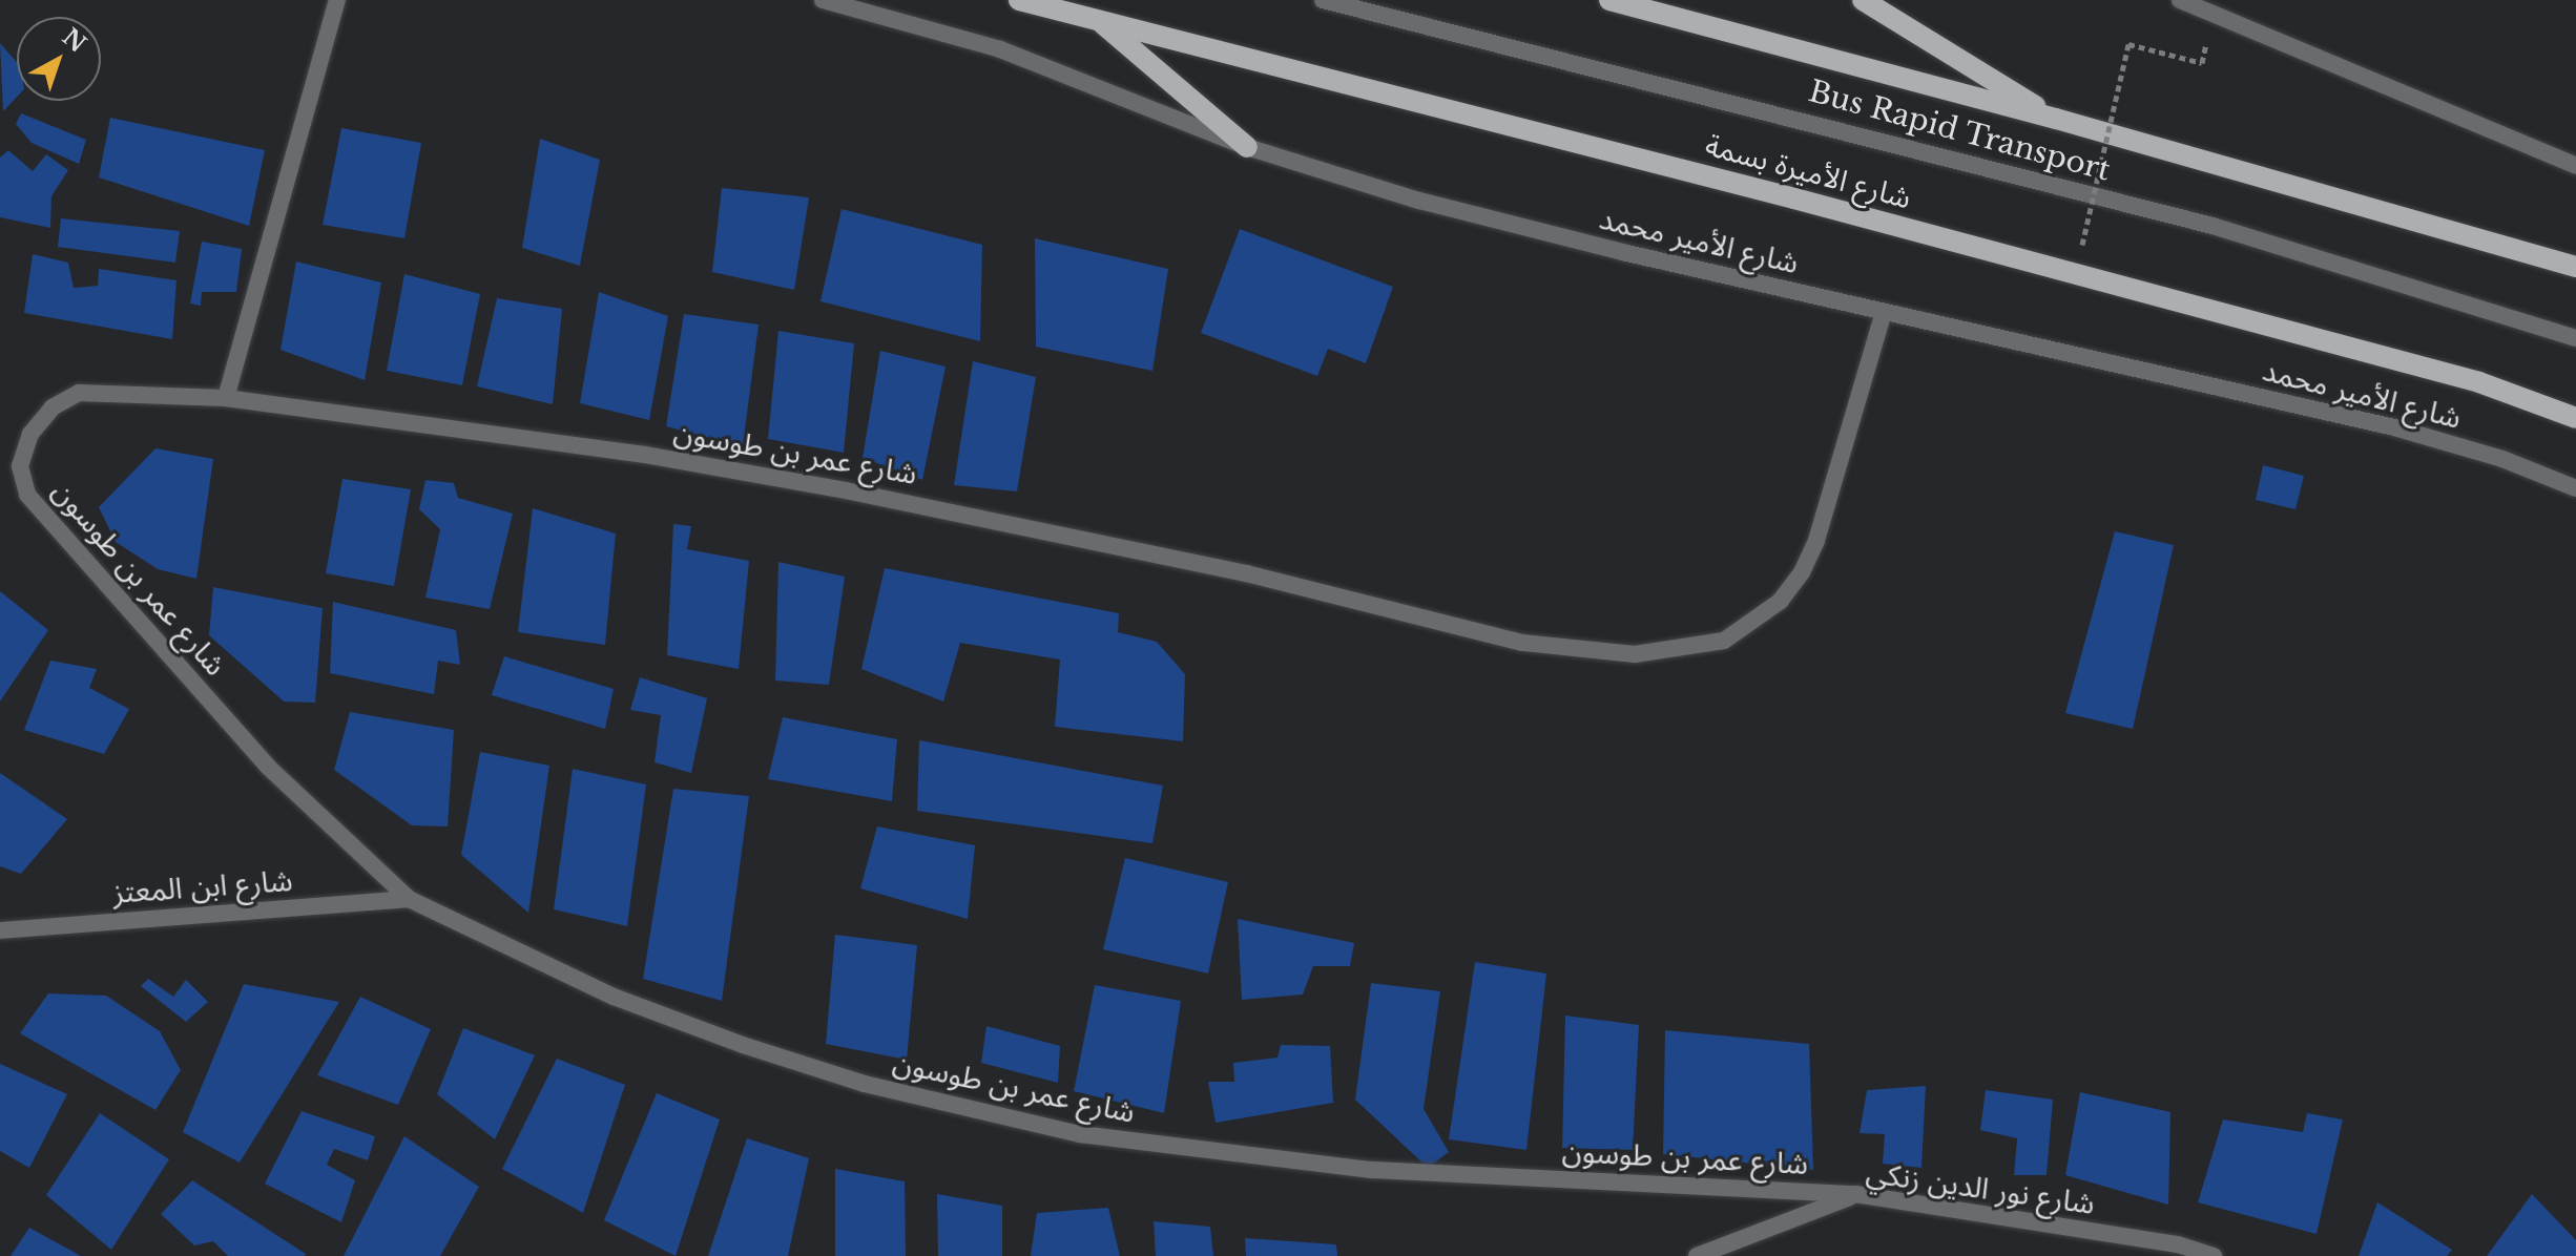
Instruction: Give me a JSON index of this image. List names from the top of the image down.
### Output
{
  "streets": {
    "main road": ["شارع الأميرة بسمة"],
    "street": [
      "Bus Rapid Transport",
      "شارع الأمير محمد",
      "شارع عمر بن طوسون",
      "شارع ابن المعتز",
      "شارع نور الدين زنكي"
    ]
  },
  "crossings": [
    ["شارع الأمير محمد", "شارع عمر بن طوسون"],
    ["شارع عمر بن طوسون", "شارع ابن المعتز"],
    ["شارع عمر بن طوسون", "شارع نور الدين زنكي"]
  ],
  "north": "top right"
}
